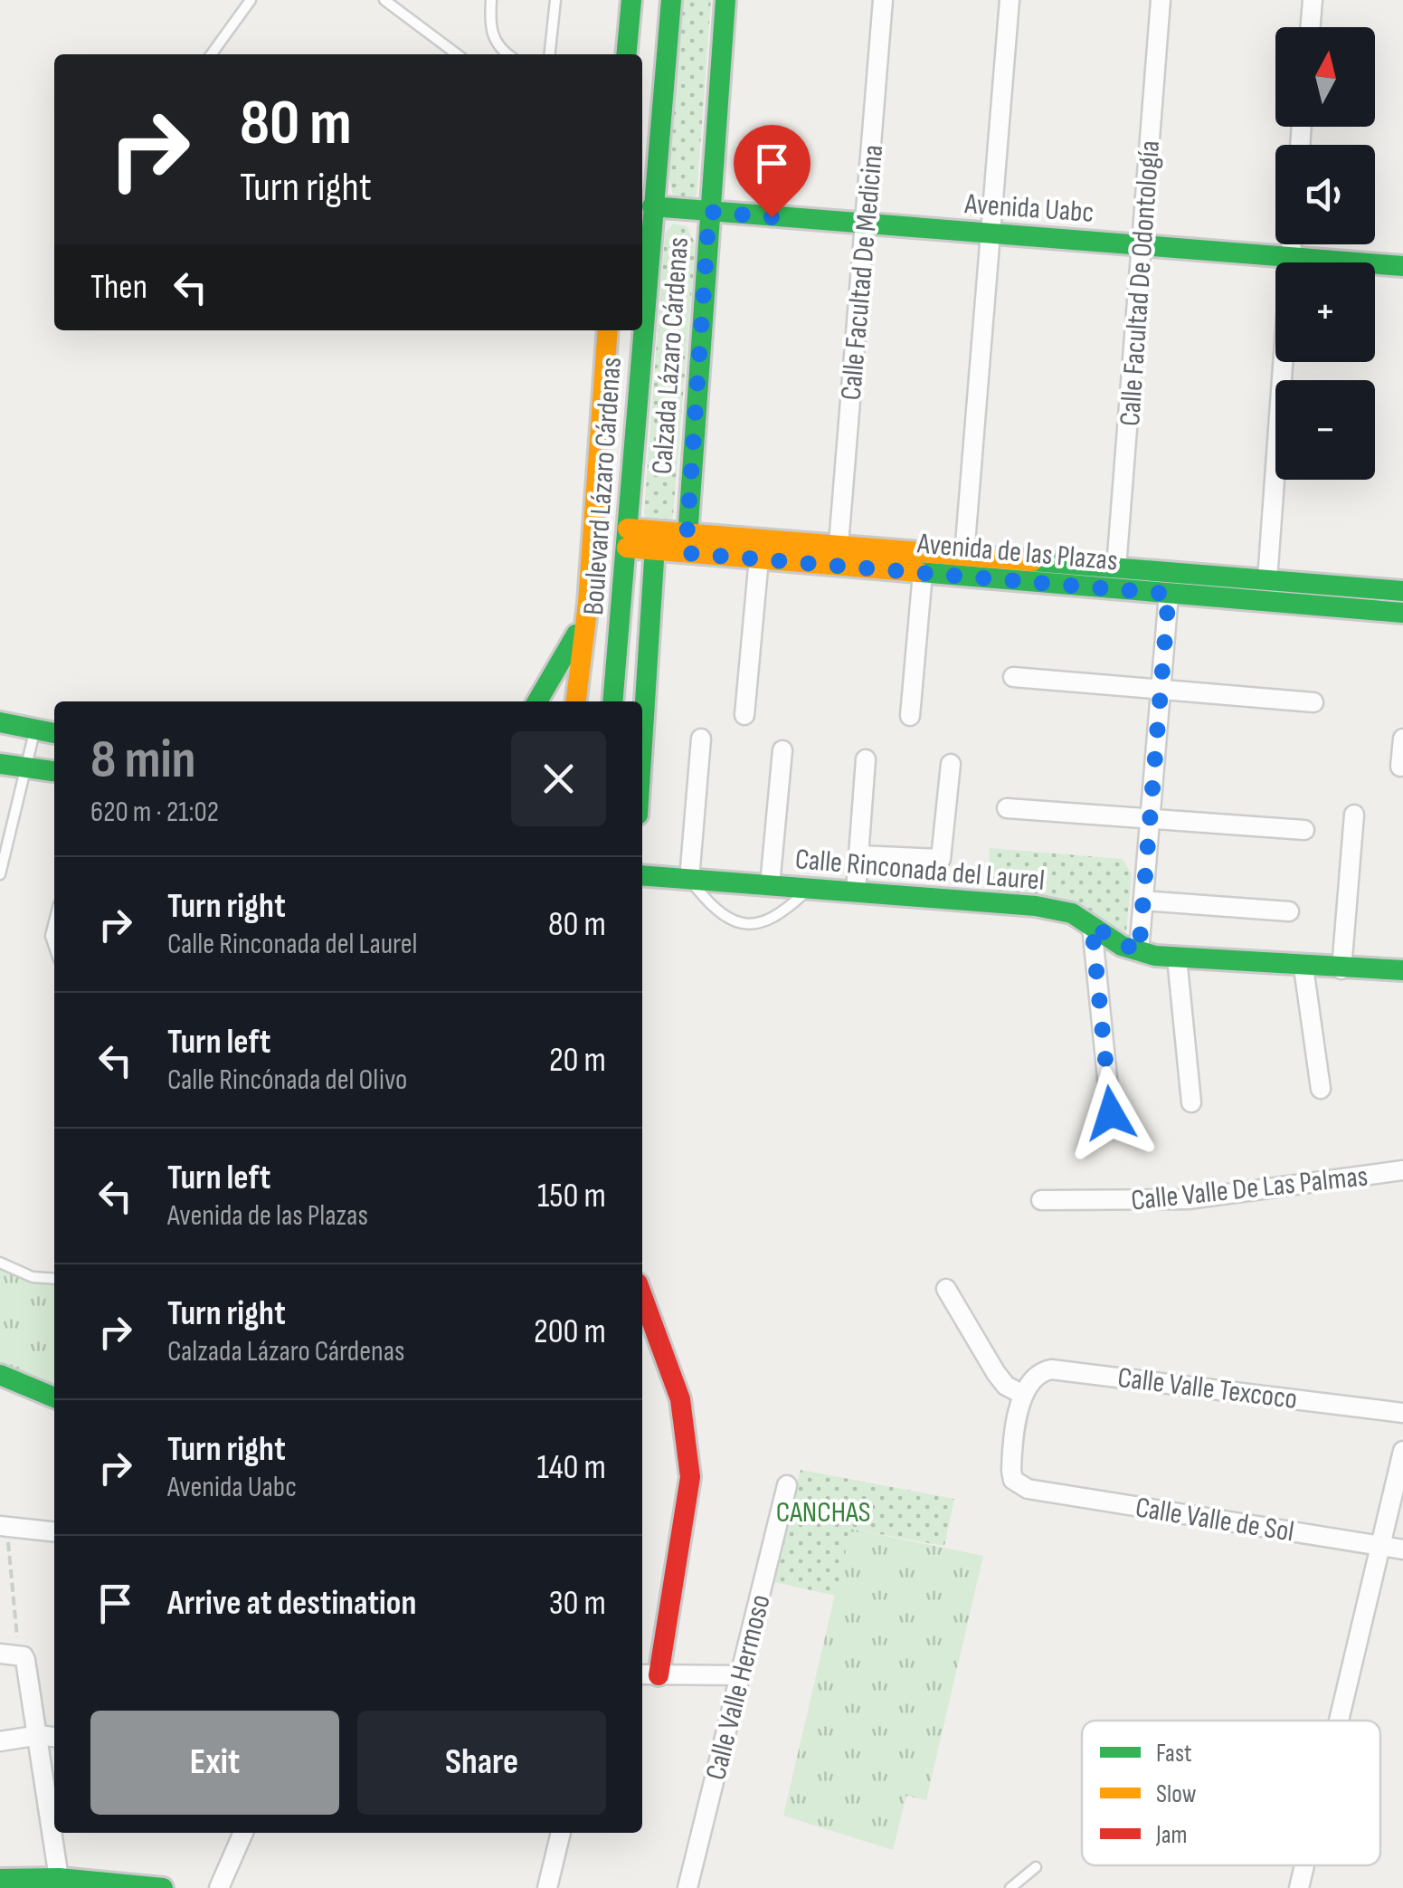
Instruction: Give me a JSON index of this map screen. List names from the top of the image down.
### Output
{
  "streets": {
    "main road": [
      "Avenida Uabc",
      "Calzada Lázaro Cárdenas",
      "Boulevard Lázaro Cárdenas",
      "Avenida de las Plazas",
      "Calle Rinconada del Laurel"
    ],
    "street": [
      "Calle Facultad De Medicina",
      "Calle Facultad De Odontología",
      "Calle Valle De Las Palmas",
      "Calle Valle Texcoco",
      "Calle Valle de Sol",
      "Calle Valle Hermoso"
    ]
  },
  "crossings": [
    ["Avenida Uabc", "Calle Facultad De Medicina"],
    ["Avenida Uabc", "Calle Facultad De Odontología"],
    ["Avenida Uabc", "Calzada Lázaro Cárdenas"],
    ["Avenida Uabc", "Boulevard Lázaro Cárdenas"],
    ["Calle Facultad De Medicina", "Avenida de las Plazas"],
    ["Calle Facultad De Odontología", "Avenida de las Plazas"],
    ["Calzada Lázaro Cárdenas", "Avenida de las Plazas"],
    ["Boulevard Lázaro Cárdenas", "Avenida de las Plazas"],
    ["Calle Valle Texcoco", "Calle Valle de Sol"]
  ],
  "parks": ["CANCHAS"],
  "legend": ["Fast", "Slow", "Jam"],
  "north": "top",
  "page": {
    "map_buttons": ["+", "−"],
    "turn": ["80 m", "Turn right"],
    "then": "Then",
    "heading": ["8 min", "620 m · 21:02"],
    "list": [
      {
        "name": "Turn right",
        "note": "Calle Rinconada del Laurel",
        "value": "80 m"
      },
      {
        "name": "Turn left",
        "note": "Calle Rincónada del Olivo",
        "value": "20 m"
      },
      {
        "name": "Turn left",
        "note": "Avenida de las Plazas",
        "value": "150 m"
      },
      {
        "name": "Turn right",
        "note": "Calzada Lázaro Cárdenas",
        "value": "200 m"
      },
      {
        "name": "Turn right",
        "note": "Avenida Uabc",
        "value": "140 m"
      },
      {
        "name": "Arrive at destination",
        "value": "30 m"
      }
    ],
    "buttons": ["Exit", "Share"]
  }
}
